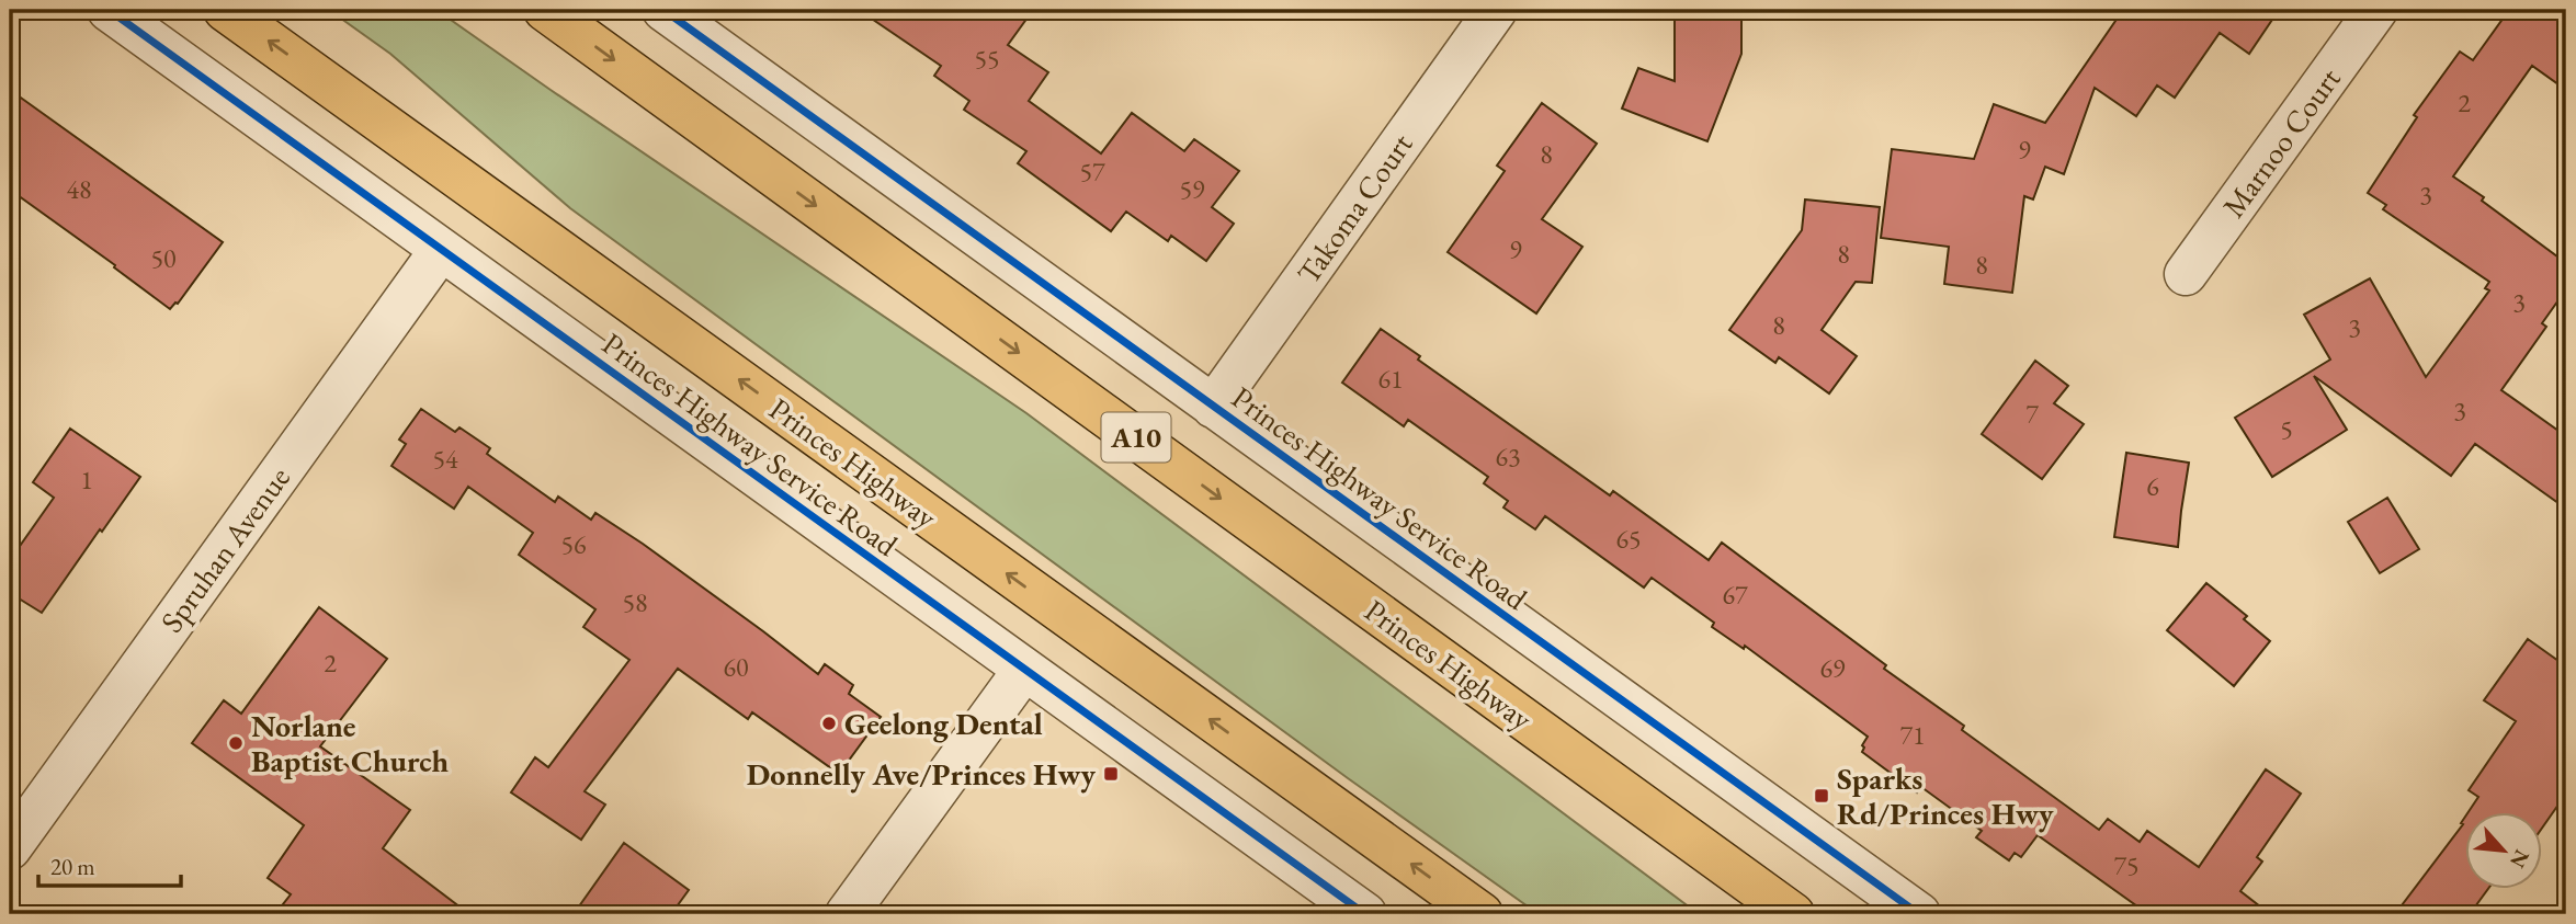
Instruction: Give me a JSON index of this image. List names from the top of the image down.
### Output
{
  "streets": {
    "highway": ["A10", "Princes Highway"],
    "street": [
      "Marnoo Court",
      "Takoma Court",
      "Princes Highway Service Road",
      "Spruhan Avenue"
    ]
  },
  "crossings": [
    ["Takoma Court", "Princes Highway Service Road"],
    ["Princes Highway Service Road", "Spruhan Avenue"]
  ],
  "places": {
    "other": ["Geelong Dental", "Norlane Baptist Church"],
    "transit": ["Donnelly Ave/Princes Hwy", "Sparks Rd/Princes Hwy"]
  },
  "house_numbers": [
    "55",
    "2",
    "9",
    "8",
    "57",
    "48",
    "59",
    "3",
    "9",
    "8",
    "50",
    "8",
    "3",
    "8",
    "3",
    "61",
    "3",
    "7",
    "5",
    "63",
    "54",
    "1",
    "6",
    "65",
    "56",
    "67",
    "58",
    "2",
    "60",
    "69",
    "71",
    "75"
  ],
  "scale_bar": "20 m",
  "north": "bottom right"
}
